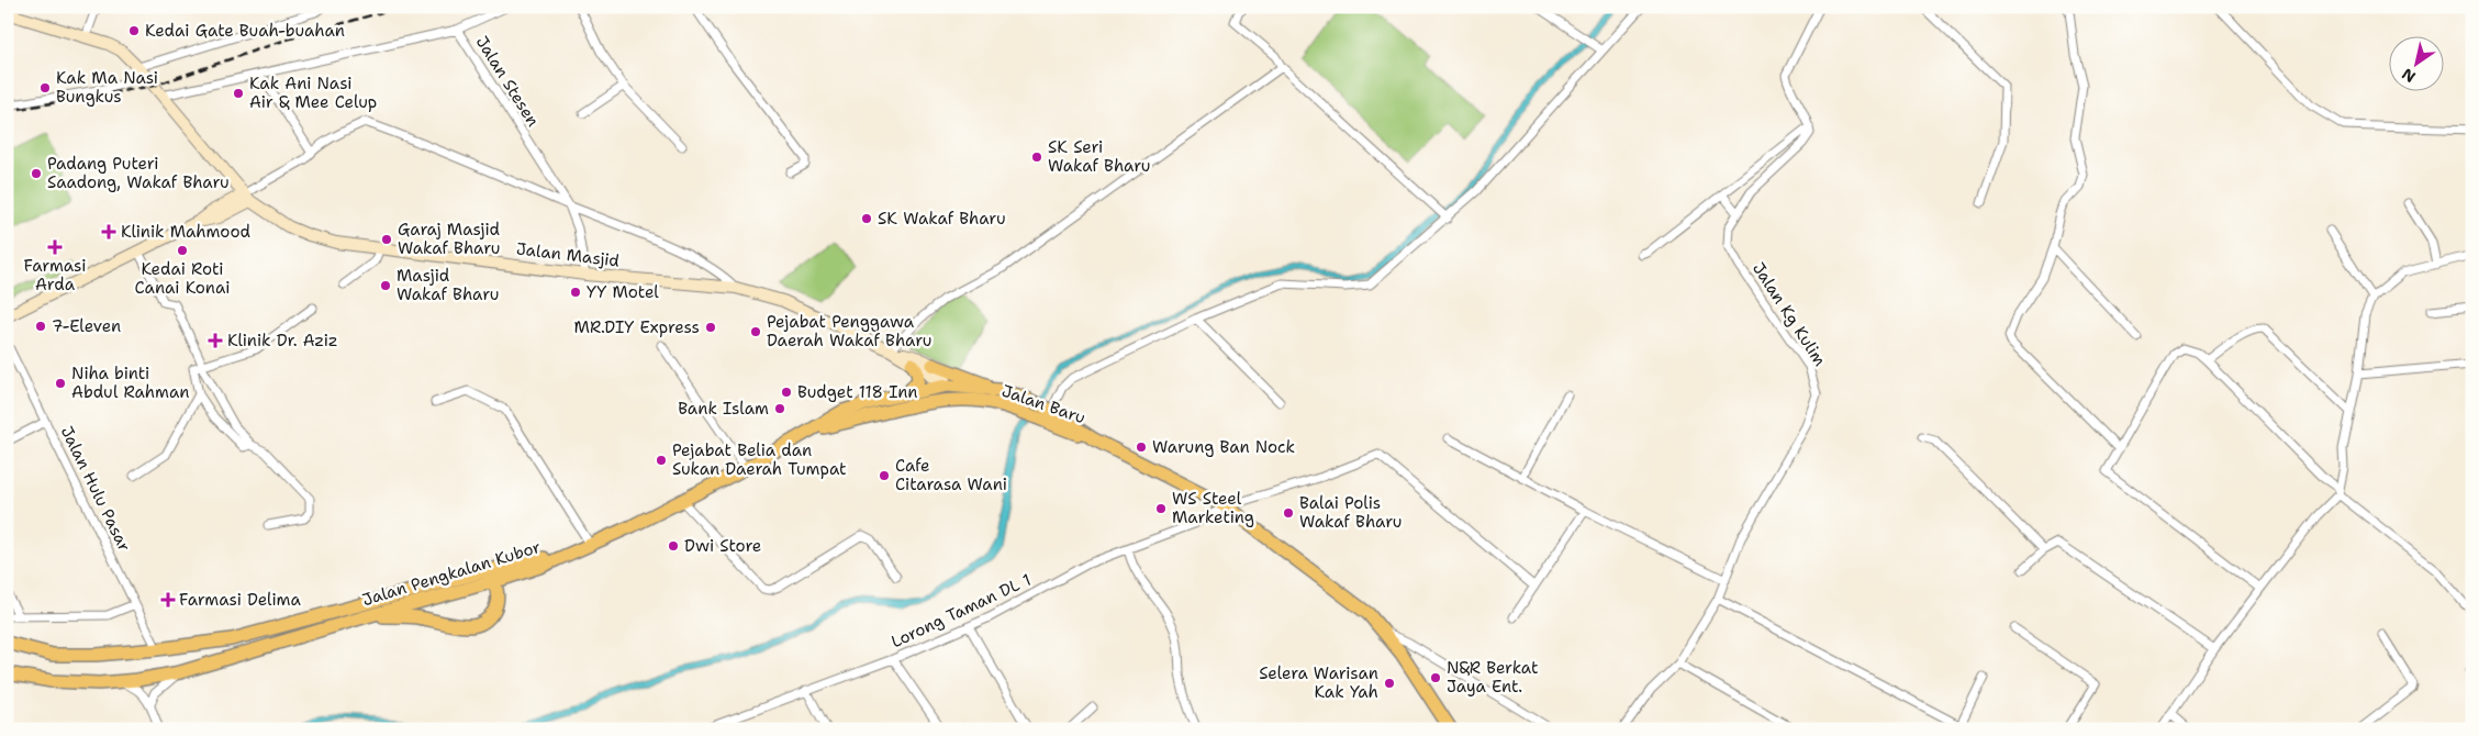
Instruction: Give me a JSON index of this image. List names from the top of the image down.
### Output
{
  "streets": {
    "main road": ["Jalan Baru", "Jalan Pengkalan Kubor"],
    "street": [
      "Jalan Stesen",
      "Jalan Masjid",
      "Jalan Kg Kulim",
      "Jalan Hulu Pasar",
      "Lorong Taman DL 1"
    ]
  },
  "crossings": [
    ["Jalan Stesen", "Jalan Masjid"],
    ["Jalan Masjid", "Jalan Baru"],
    ["Jalan Baru", "Jalan Pengkalan Kubor"],
    ["Jalan Hulu Pasar", "Jalan Pengkalan Kubor"]
  ],
  "places": {
    "other": [
      "Kedai Gate Buah-buahan",
      "Kak Ma Nasi Bungkus",
      "Kak Ani Nasi Air & Mee Celup",
      "SK Seri Wakaf Bharu",
      "Padang Puteri Saadong, Wakaf Bharu",
      "SK Wakaf Bharu",
      "Garaj Masjid Wakaf Bharu",
      "Kedai Roti Canai Konai",
      "Masjid Wakaf Bharu",
      "YY Motel",
      "7-Eleven",
      "MR.DIY Express",
      "Pejabat Penggawa Daerah Wakaf Bharu",
      "Niha binti Abdul Rahman",
      "Budget 118 Inn",
      "Bank Islam",
      "Warung Ban Nock",
      "Pejabat Belia dan Sukan Daerah Tumpat",
      "Cafe Citarasa Wani",
      "WS Steel Marketing",
      "Balai Polis Wakaf Bharu",
      "Dwi Store",
      "N&R Berkat Jaya Ent.",
      "Selera Warisan Kak Yah"
    ],
    "health": [
      "Klinik Mahmood",
      "Farmasi Arda",
      "Klinik Dr. Aziz",
      "Farmasi Delima"
    ]
  },
  "north": "bottom left"
}
